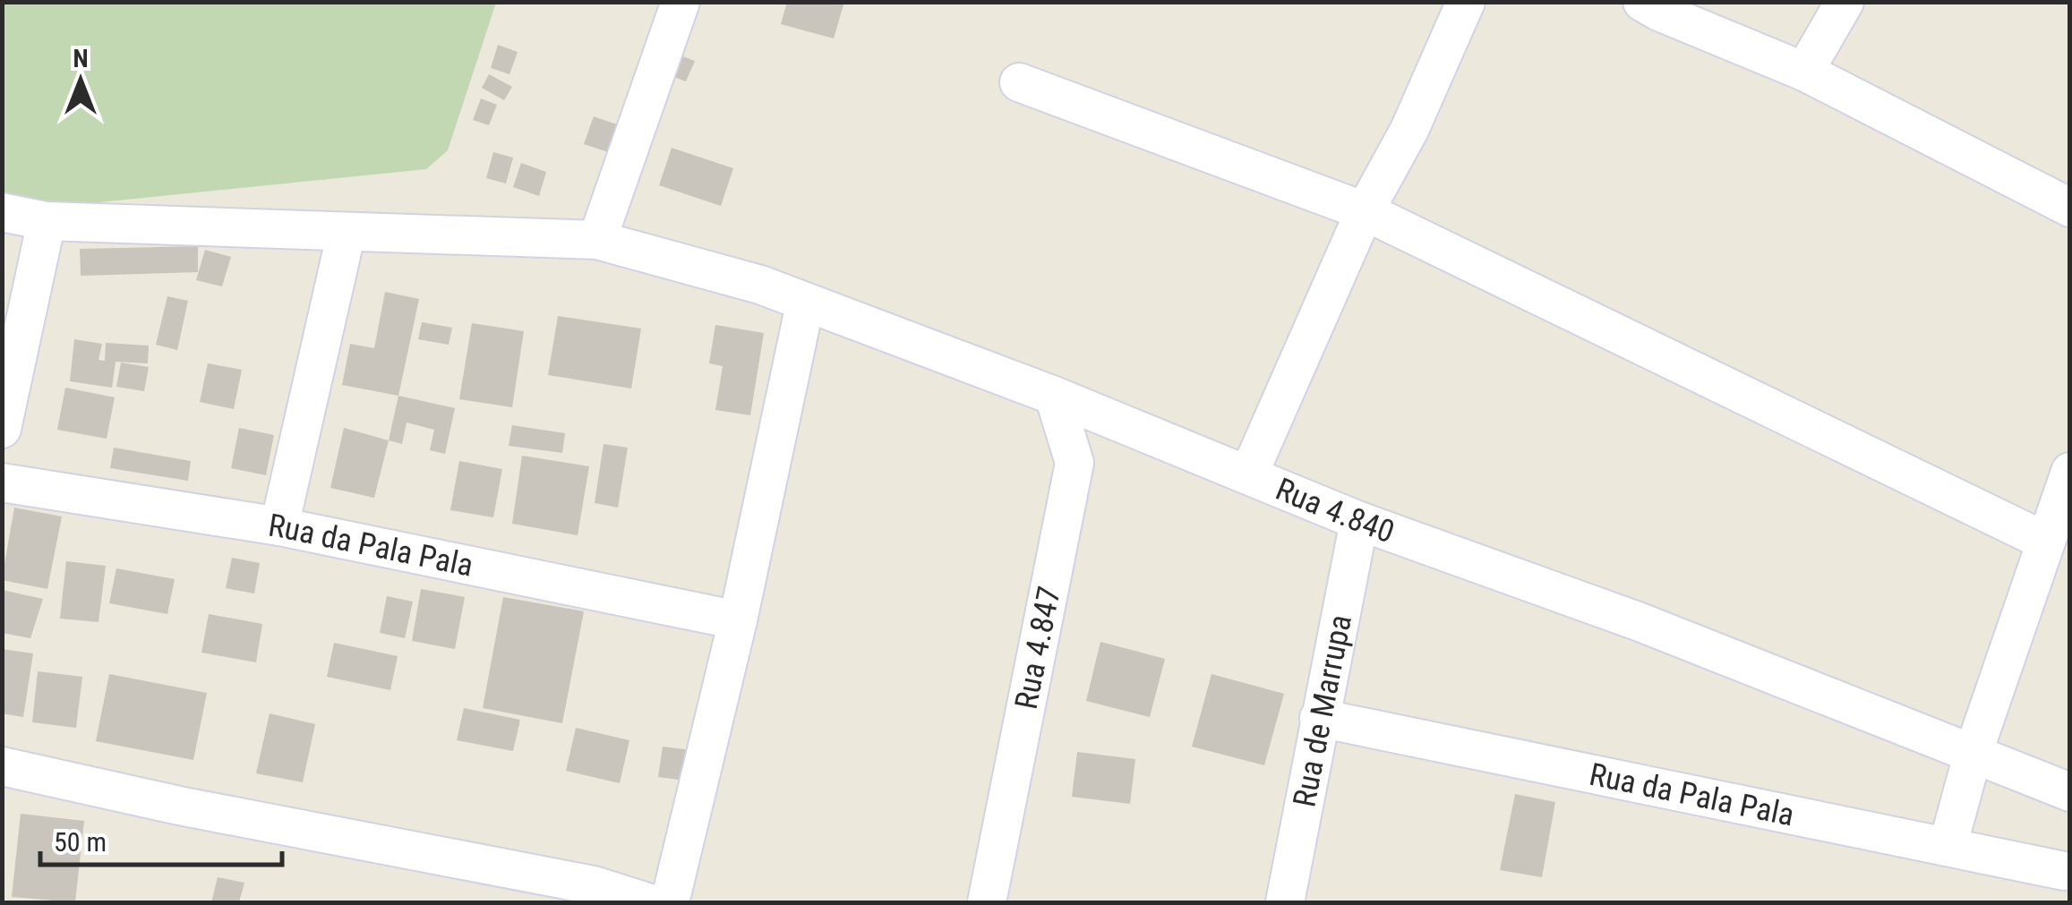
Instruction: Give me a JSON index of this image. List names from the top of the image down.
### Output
{
  "streets": {
    "street": [
      "Rua 4.840",
      "Rua da Pala Pala",
      "Rua 4.847",
      "Rua de Marrupa"
    ]
  },
  "crossings": [
    ["Rua 4.840", "Rua 4.847"],
    ["Rua 4.840", "Rua de Marrupa"],
    ["Rua da Pala Pala", "Rua de Marrupa"]
  ],
  "scale_bar": "50 m",
  "north": "top"
}
